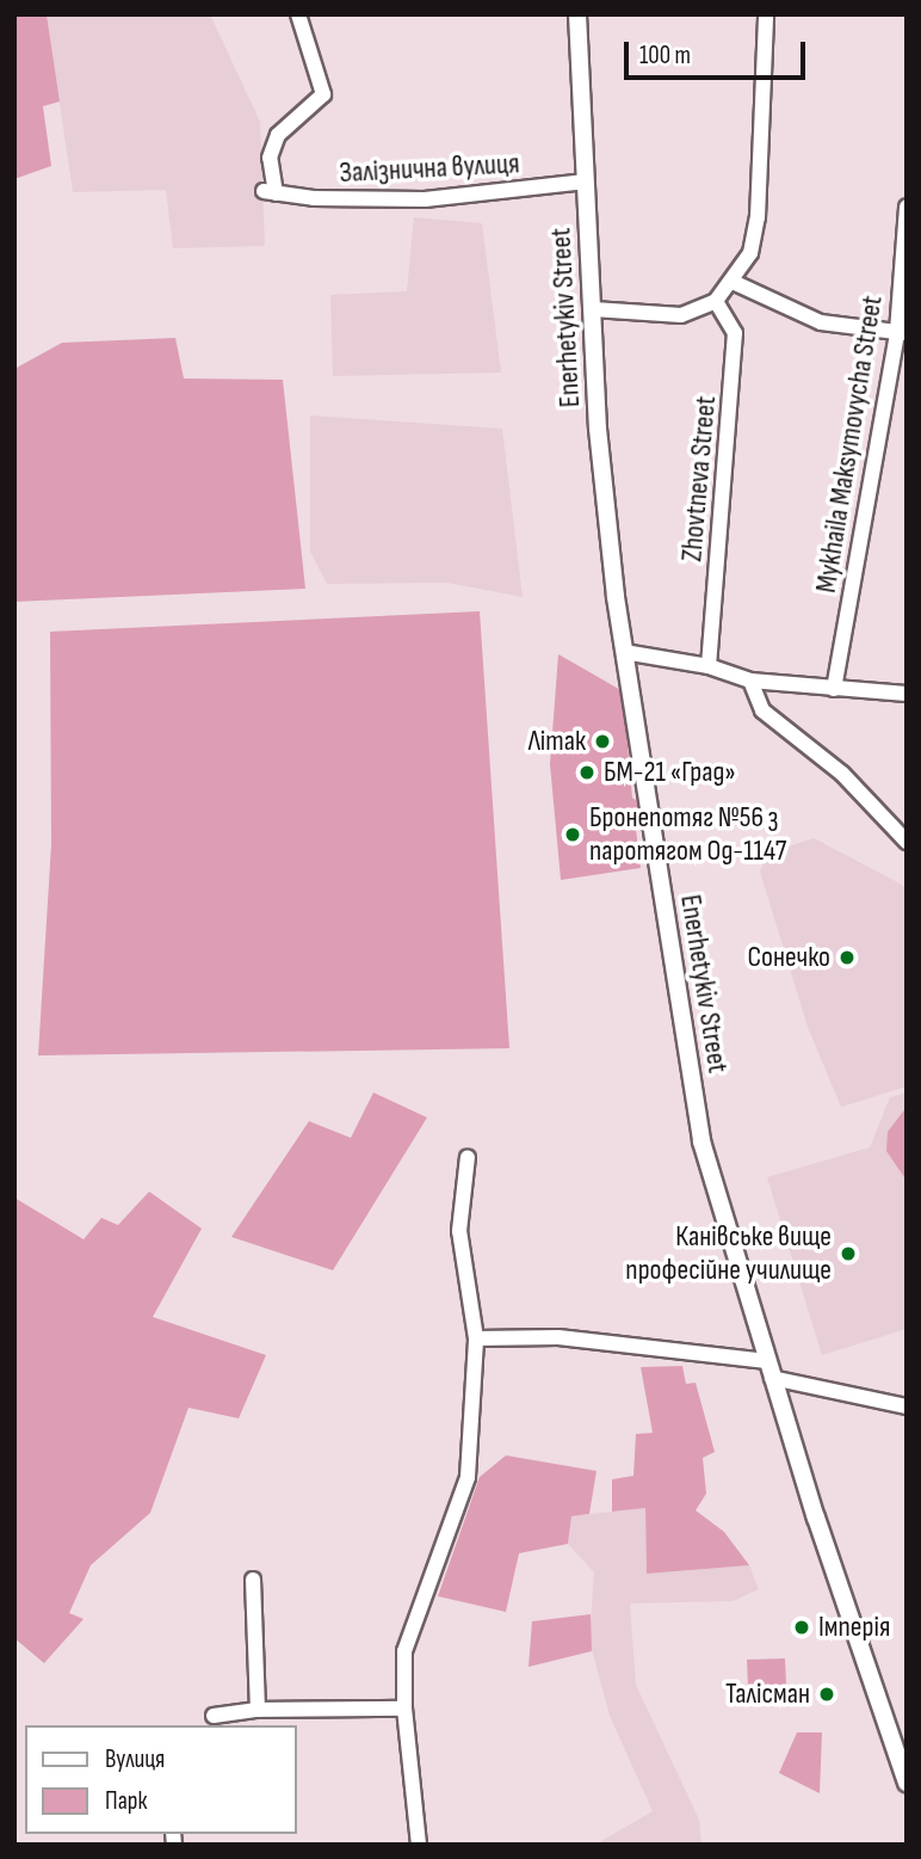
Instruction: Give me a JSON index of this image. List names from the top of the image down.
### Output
{
  "streets": {
    "main road": ["Enerhetykiv Street"],
    "street": ["Залізнична вулиця", "Mykhaila Maksymovycha Street", "Zhovtneva Street"]
  },
  "crossings": [
    ["Залізнична вулиця", "Enerhetykiv Street"]
  ],
  "places": [
    "Літак",
    "БМ-21 «Град»",
    "Бронепотяг №56 з паротягом Од-1147",
    "Сонечко",
    "Канівське вище професійне училище",
    "Імперія",
    "Талісман"
  ],
  "legend": ["Вулиця", "Парк"],
  "scale_bar": "100 m"
}
